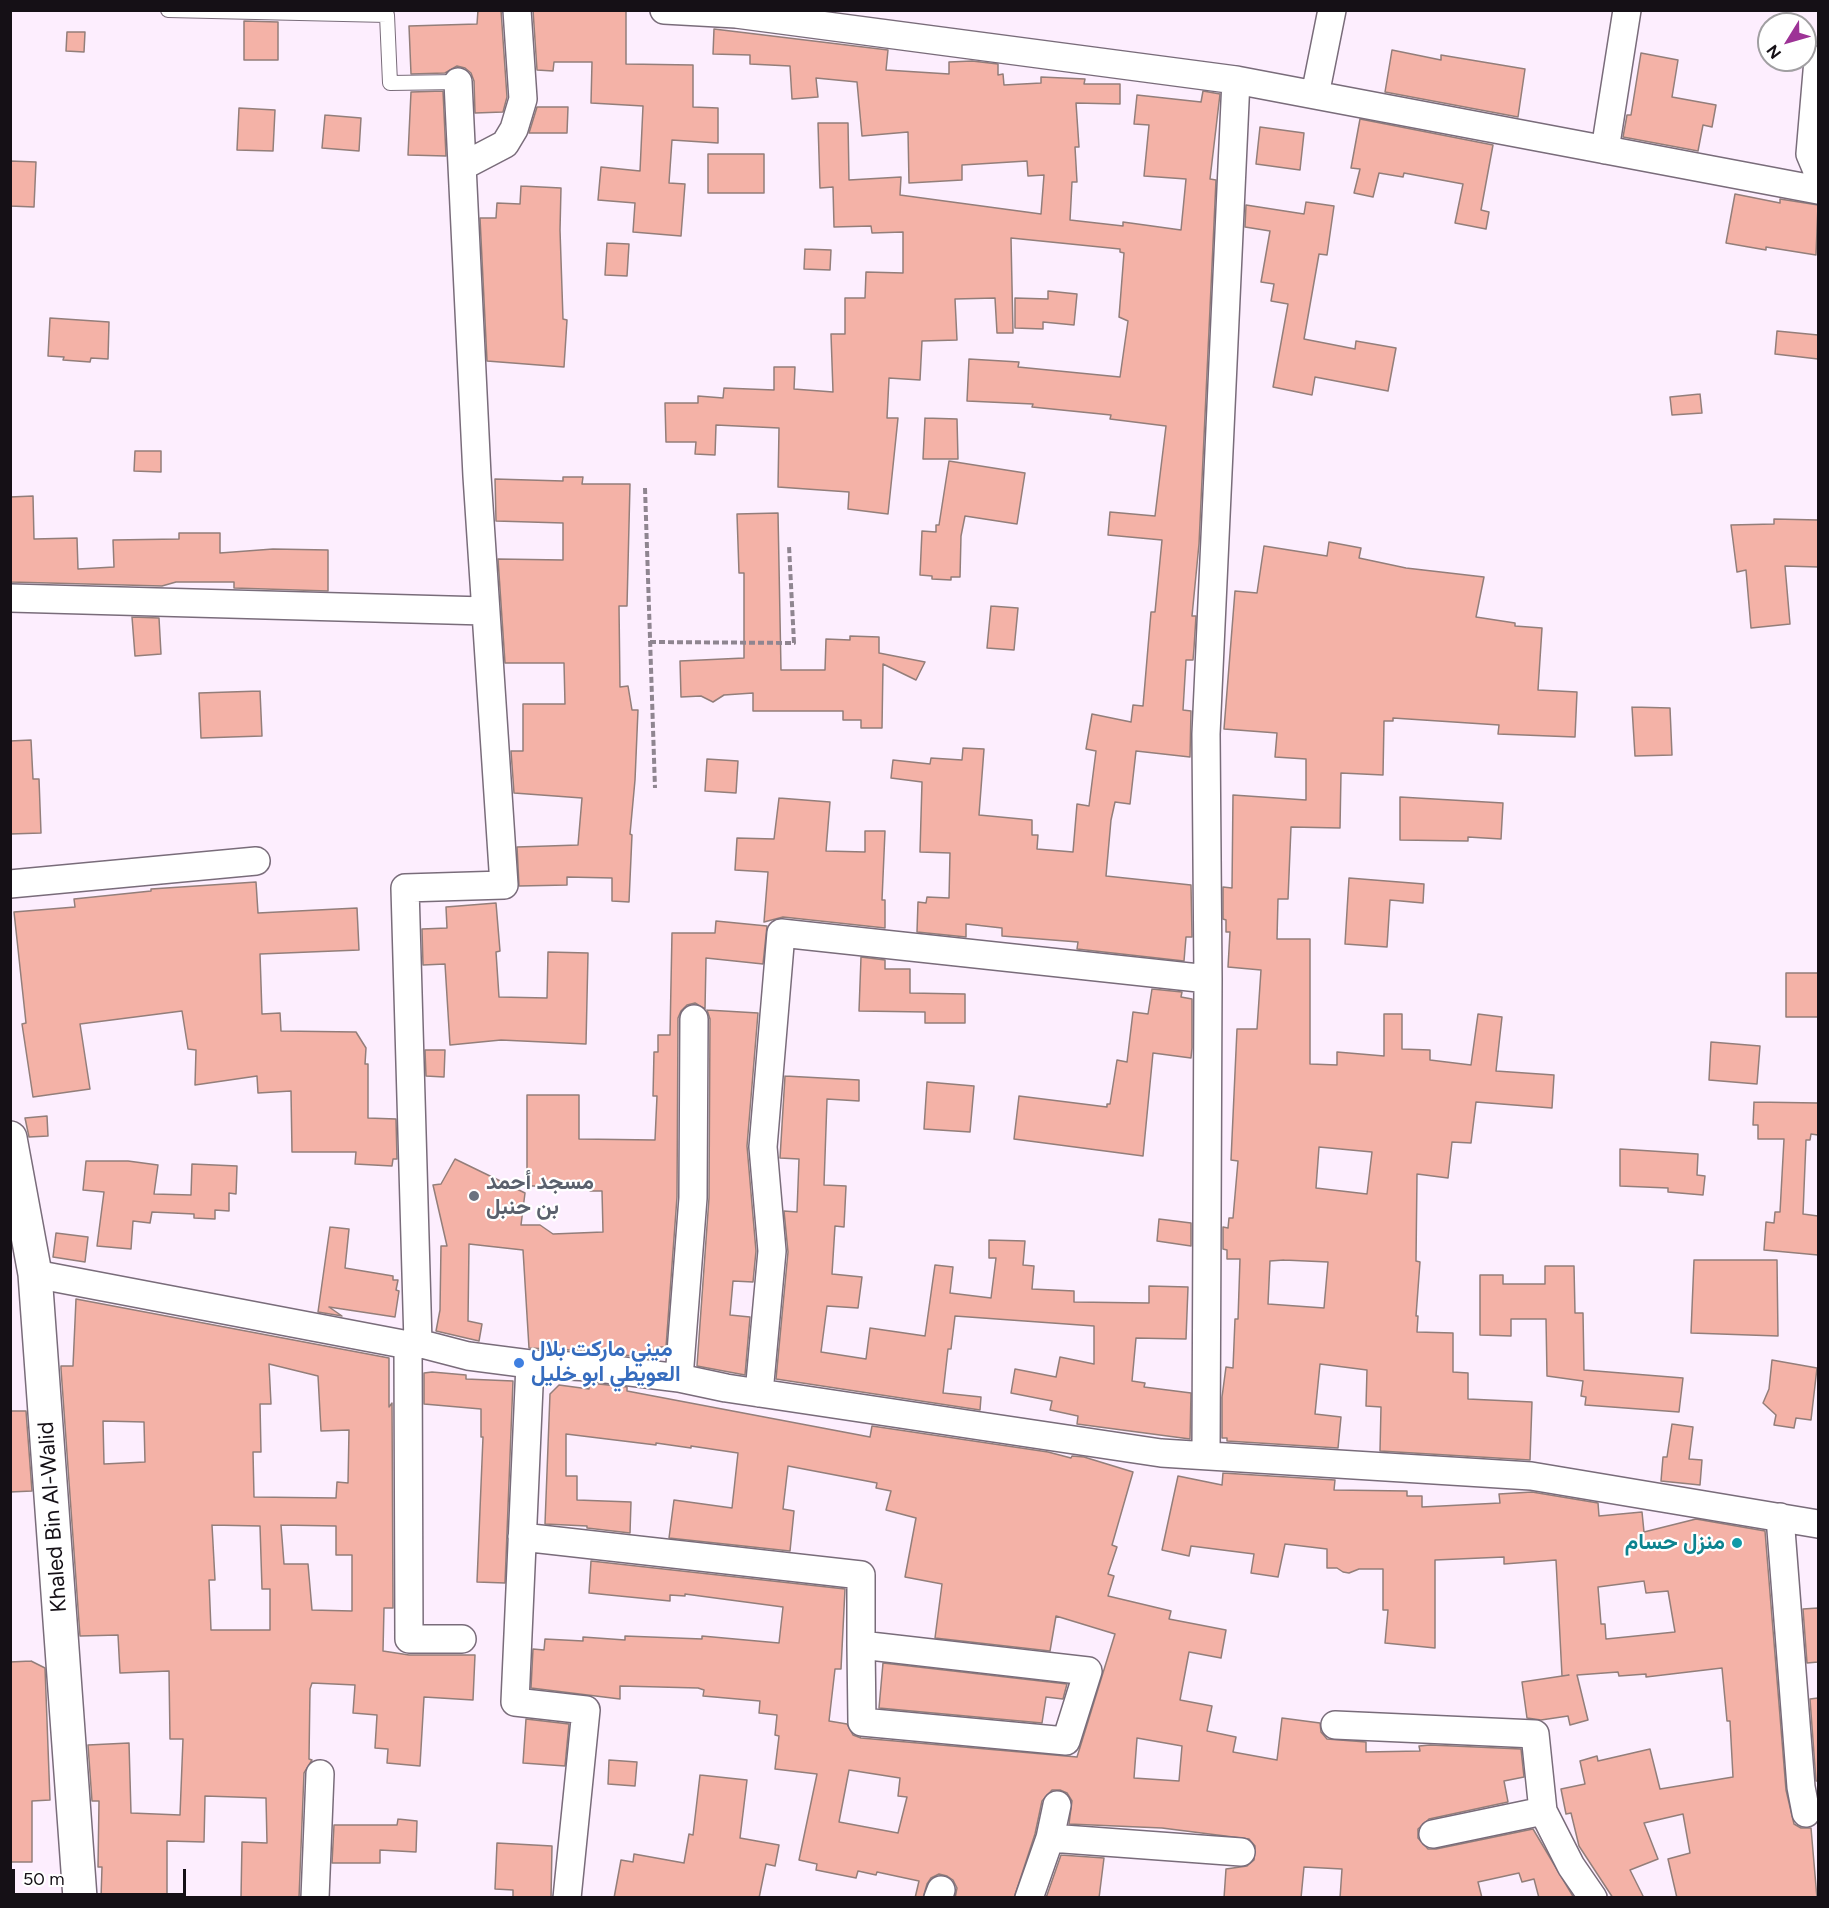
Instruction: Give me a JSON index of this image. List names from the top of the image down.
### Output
{
  "streets": {
    "street": ["Khaled Bin Al-Walid"]
  },
  "places": ["مسجد أحمد بن حنبل", "ميني ماركت بلال العويطي ابو خليل", "منزل حسام"],
  "scale_bar": "50 m",
  "north": "bottom left"
}
